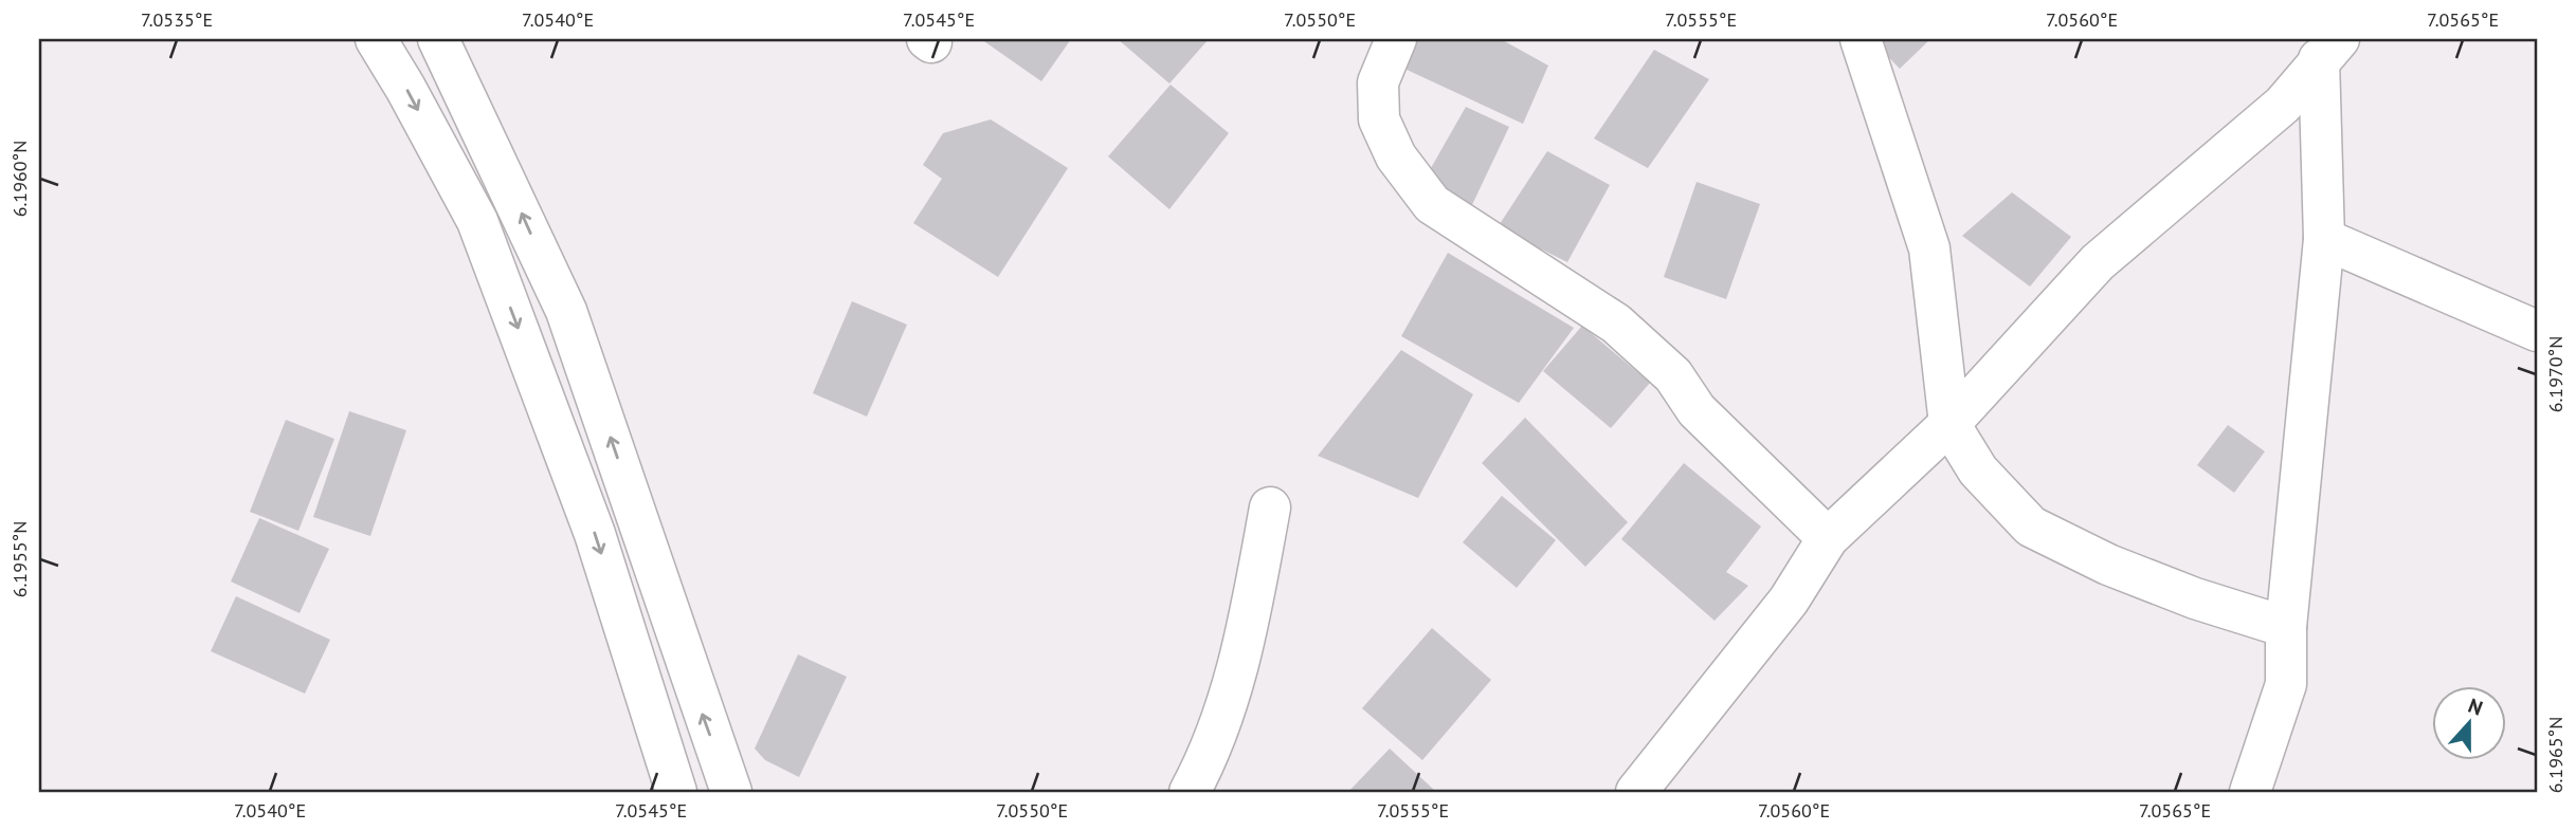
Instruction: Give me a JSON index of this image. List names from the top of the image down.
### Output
{
  "north": "top",
  "coordinates": [
    "7.0535°E",
    "7.0540°E",
    "7.0545°E",
    "7.0550°E",
    "7.0555°E",
    "7.0560°E",
    "7.0565°E",
    "6.1960°N",
    "6.1970°N",
    "6.1955°N",
    "6.1965°N"
  ]
}
